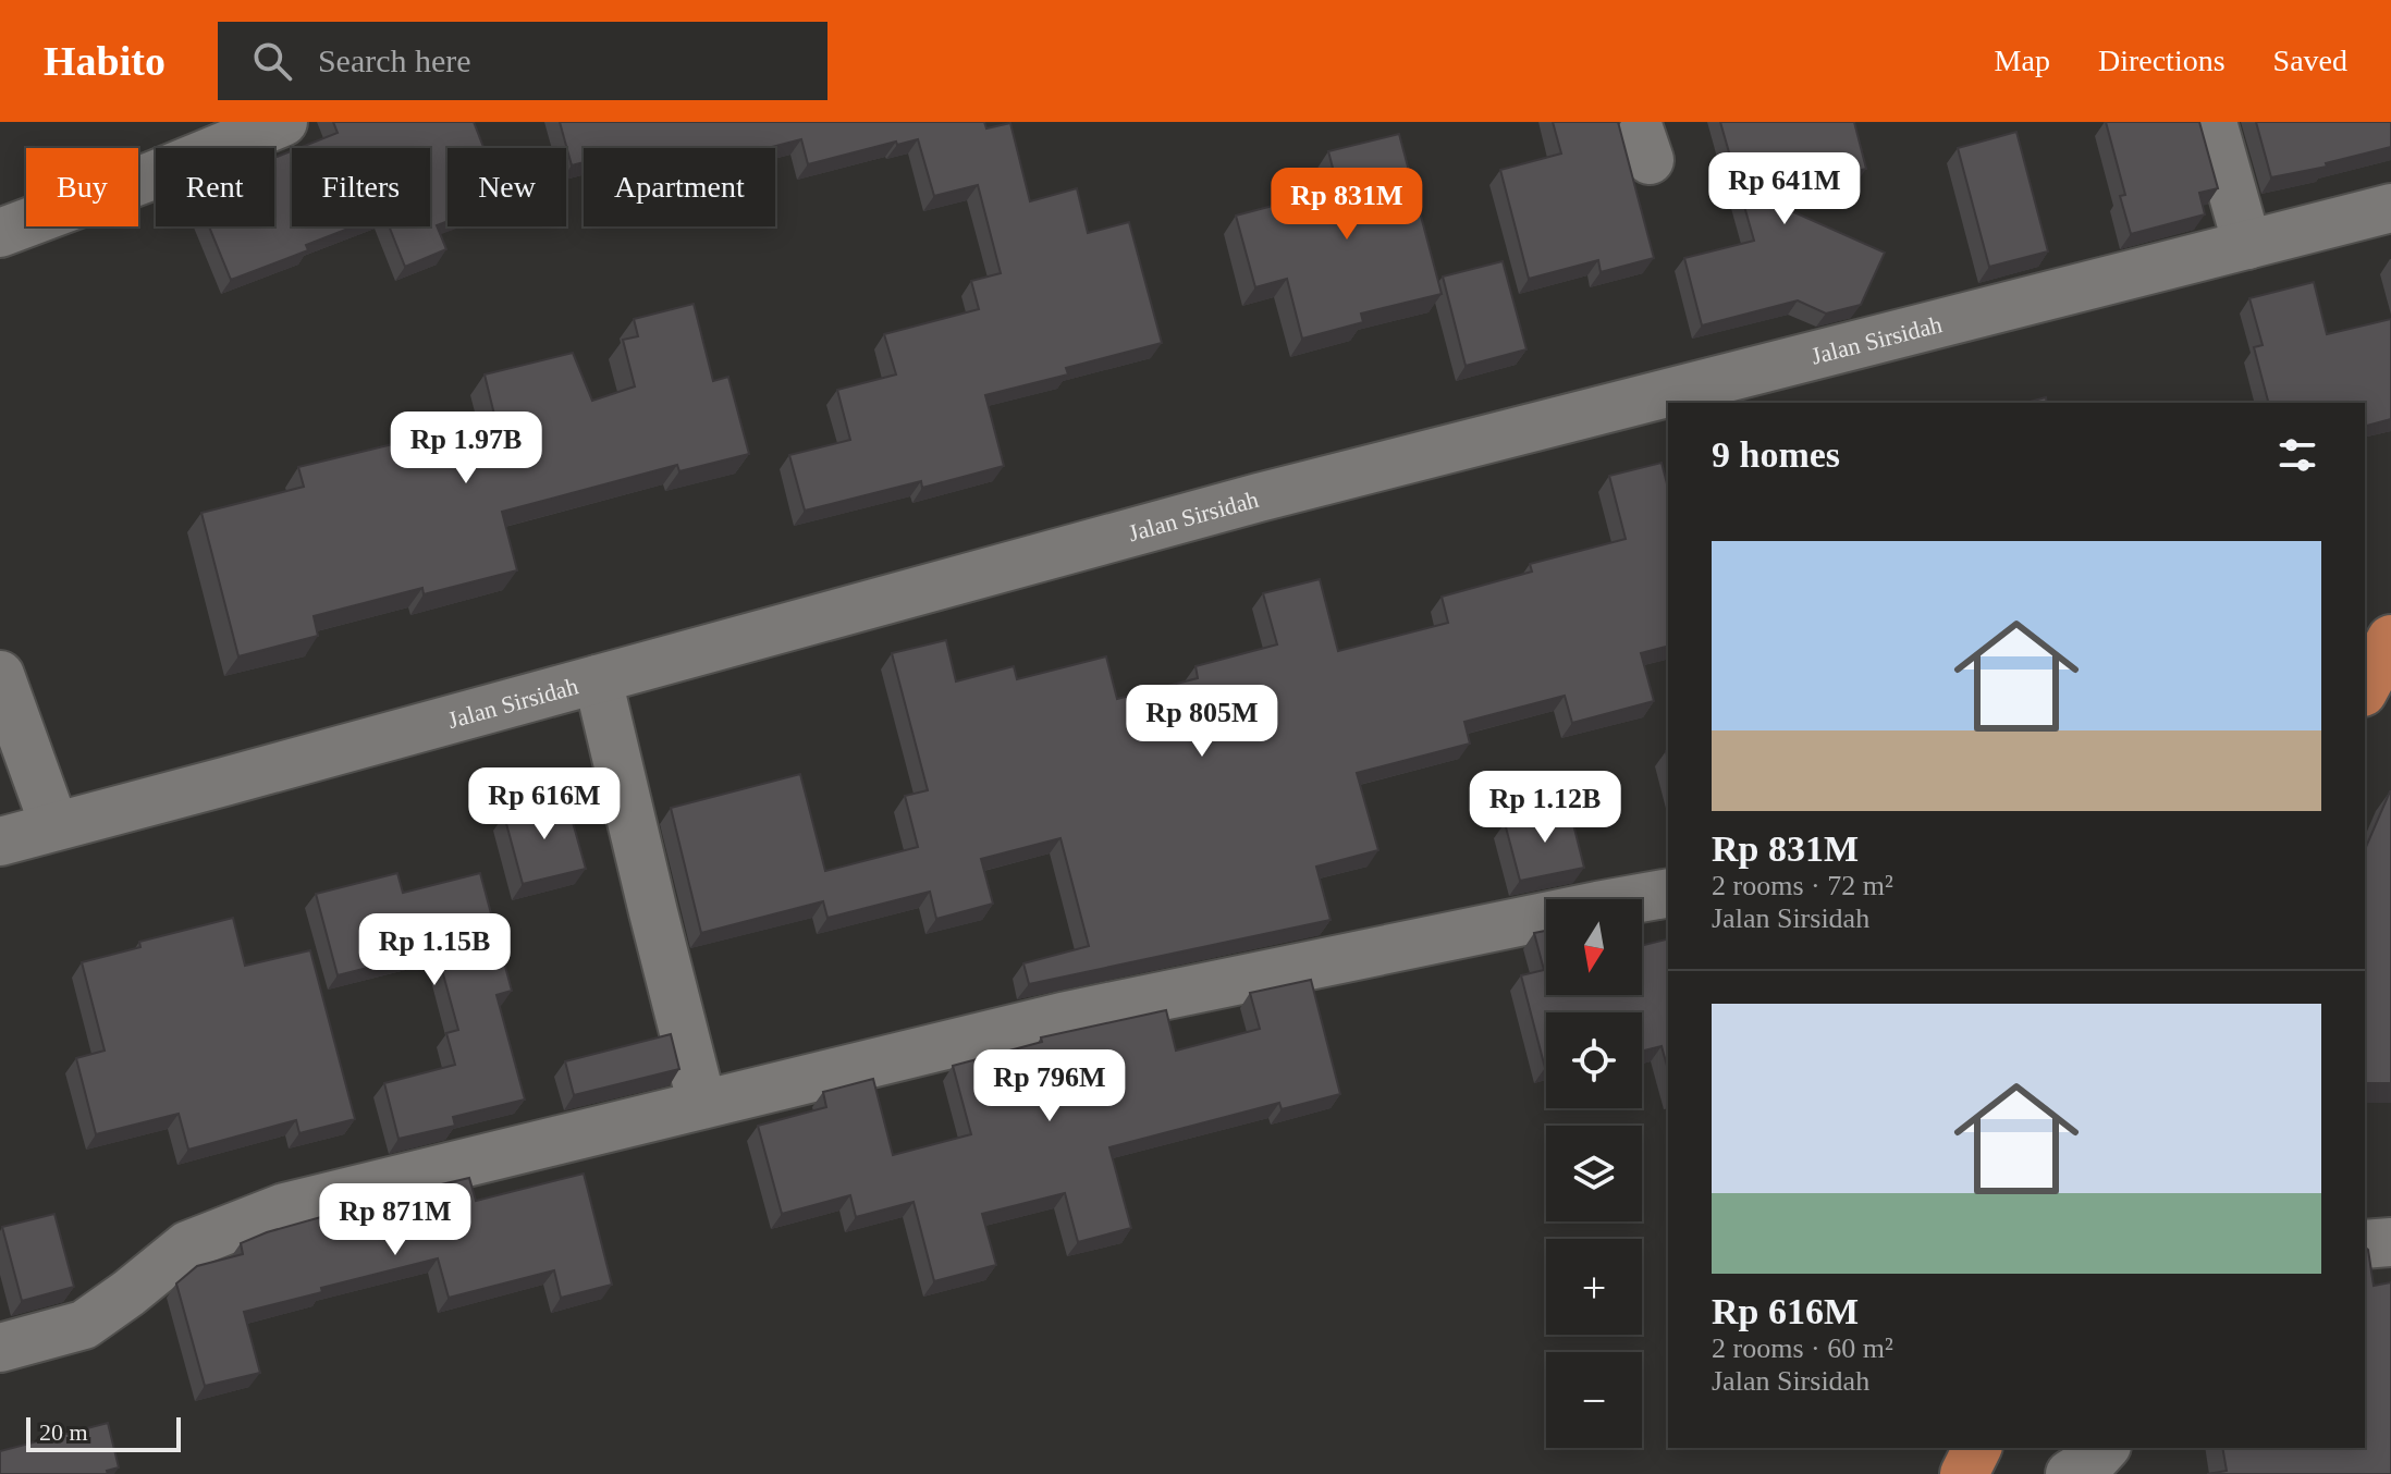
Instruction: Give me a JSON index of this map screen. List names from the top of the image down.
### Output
{
  "streets": {
    "street": ["Jalan Sirsidah"]
  },
  "scale_bar": "20 m",
  "north": "bottom",
  "page": {
    "header": "Habito",
    "search": "Search here",
    "nav": ["Map", "Directions", "Saved"],
    "chip": [
      "Buy",
      "Rent",
      "Filters",
      "New",
      "Apartment"
    ],
    "price": [
      "Rp 641M",
      "Rp 831M",
      "Rp 1.97B",
      "Rp 805M",
      "Rp 616M",
      "Rp 1.12B",
      "Rp 1.15B",
      "Rp 796M",
      "Rp 871M"
    ],
    "heading": "9 homes",
    "list": [
      {
        "name": "Rp 831M",
        "note": "2 rooms · 72 m² · Jalan Sirsidah"
      },
      {
        "name": "Rp 616M",
        "note": "2 rooms · 60 m² · Jalan Sirsidah"
      }
    ],
    "map_buttons": ["+", "−"],
    "scale": "20 m"
  }
}
